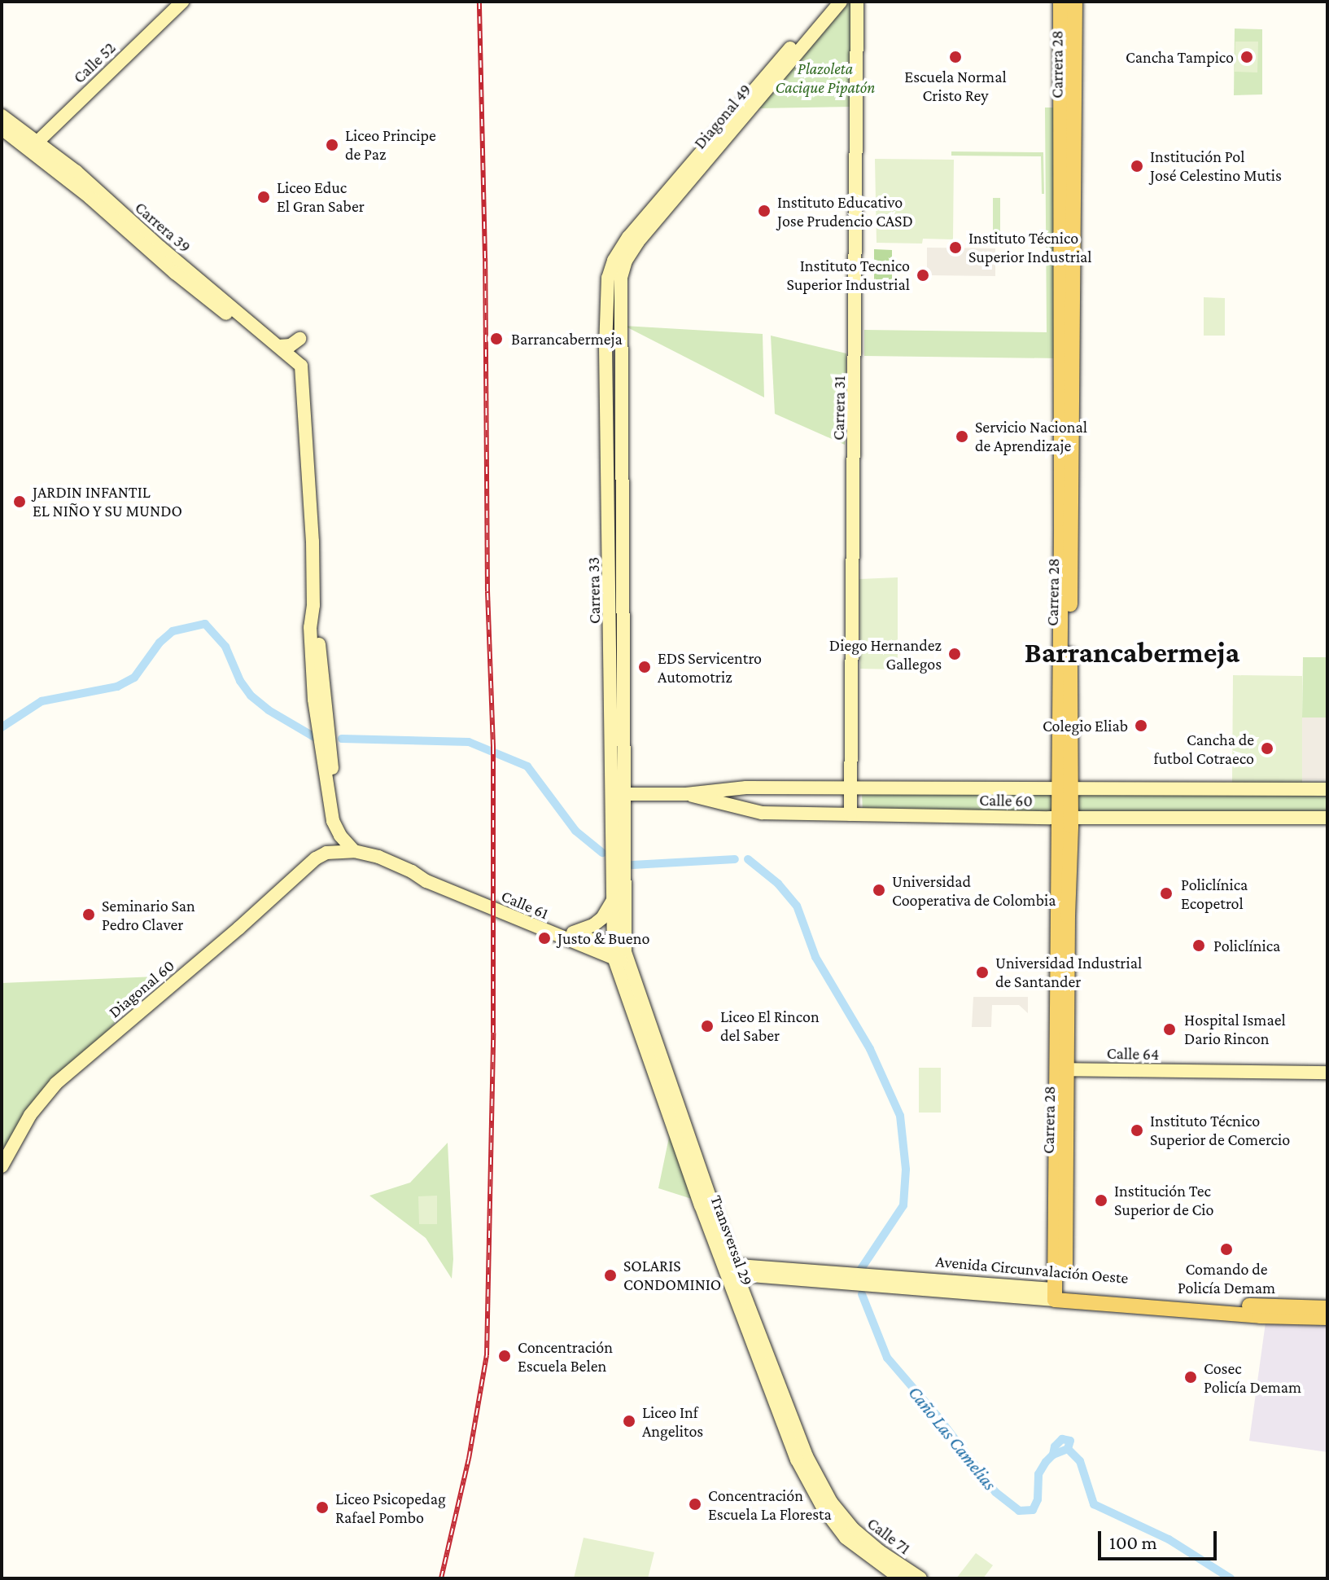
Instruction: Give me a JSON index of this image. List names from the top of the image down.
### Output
{
  "streets": {
    "main road": [
      "Calle 52",
      "Carrera 28",
      "Diagonal 49",
      "Carrera 39",
      "Carrera 31",
      "Carrera 33",
      "Calle 60",
      "Calle 61",
      "Diagonal 60",
      "Calle 64",
      "Transversal 29",
      "Avenida Circunvalación Oeste",
      "Calle 71"
    ]
  },
  "crossings": [
    ["Calle 52", "Carrera 39"],
    ["Carrera 28", "Calle 60"],
    ["Carrera 28", "Calle 64"],
    ["Carrera 28", "Avenida Circunvalación Oeste"],
    ["Diagonal 49", "Carrera 33"],
    ["Carrera 31", "Calle 60"],
    ["Carrera 33", "Calle 60"],
    ["Carrera 33", "Calle 61"],
    ["Carrera 33", "Transversal 29"],
    ["Calle 61", "Diagonal 60"],
    ["Calle 61", "Transversal 29"],
    ["Transversal 29", "Avenida Circunvalación Oeste"],
    ["Transversal 29", "Calle 71"]
  ],
  "districts": ["Barrancabermeja"],
  "water": ["Caño Las Camelias"],
  "parks": ["Plazoleta Cacique Pipatón"],
  "places": [
    "Escuela Normal Cristo Rey",
    "Cancha Tampico",
    "Liceo Principe de Paz",
    "Institución Pol José Celestino Mutis",
    "Liceo Educ El Gran Saber",
    "Instituto Educativo Jose Prudencio CASD",
    "Instituto Técnico Superior Industrial",
    "Instituto Tecnico Superior Industrial",
    "Barrancabermeja",
    "Servicio Nacional de Aprendizaje",
    "JARDIN INFANTIL EL NIÑO Y SU MUNDO",
    "Diego Hernandez Gallegos",
    "EDS Servicentro Automotriz",
    "Colegio Eliab",
    "Cancha de futbol Cotraeco",
    "Universidad Cooperativa de Colombia",
    "Policlínica Ecopetrol",
    "Seminario San Pedro Claver",
    "Justo & Bueno",
    "Policlínica",
    "Universidad Industrial de Santander",
    "Liceo El Rincon del Saber",
    "Hospital Ismael Dario Rincon",
    "Instituto Técnico Superior de Comercio",
    "Institución Tec Superior de Cio",
    "Comando de Policía Demam",
    "SOLARIS CONDOMINIO",
    "Concentración Escuela Belen",
    "Cosec Policía Demam",
    "Liceo Inf Angelitos",
    "Concentración Escuela La Floresta",
    "Liceo Psicopedag Rafael Pombo"
  ],
  "scale_bar": "100 m"
}
